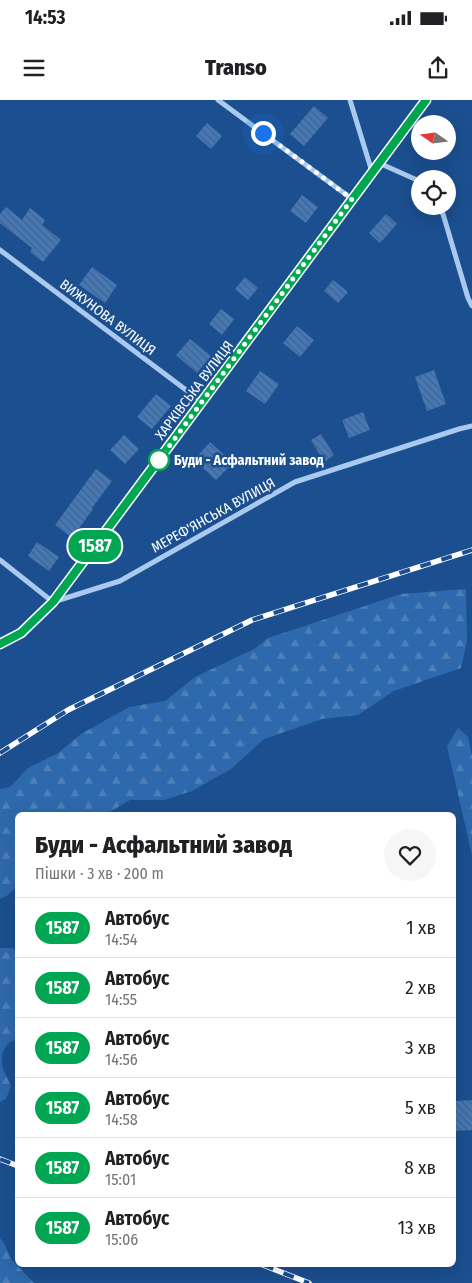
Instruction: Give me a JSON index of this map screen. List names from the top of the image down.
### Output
{
  "streets": {
    "street": ["ВИЖУНОВА ВУЛИЦЯ", "ХАРКІВСЬКА ВУЛИЦЯ", "МЕРЕФ'ЯНСЬКА ВУЛИЦЯ"]
  },
  "crossings": [
    ["ВИЖУНОВА ВУЛИЦЯ", "ХАРКІВСЬКА ВУЛИЦЯ"],
    ["ХАРКІВСЬКА ВУЛИЦЯ", "МЕРЕФ'ЯНСЬКА ВУЛИЦЯ"]
  ],
  "places": ["Буди - Асфальтний завод"],
  "lines": ["bus line 1587"],
  "north": "left",
  "page": {
    "status": "14:53",
    "header": "Transo",
    "on_map": "1587",
    "heading": ["Буди - Асфальтний завод", "Пішки · 3 хв · 200 m"],
    "list": [
      {
        "mark": "1587",
        "name": "Автобус",
        "note": "14:54",
        "value": "1 хв"
      },
      {
        "mark": "1587",
        "name": "Автобус",
        "note": "14:55",
        "value": "2 хв"
      },
      {
        "mark": "1587",
        "name": "Автобус",
        "note": "14:56",
        "value": "3 хв"
      },
      {
        "mark": "1587",
        "name": "Автобус",
        "note": "14:58",
        "value": "5 хв"
      },
      {
        "mark": "1587",
        "name": "Автобус",
        "note": "15:01",
        "value": "8 хв"
      },
      {
        "mark": "1587",
        "name": "Автобус",
        "note": "15:06",
        "value": "13 хв"
      }
    ]
  }
}
